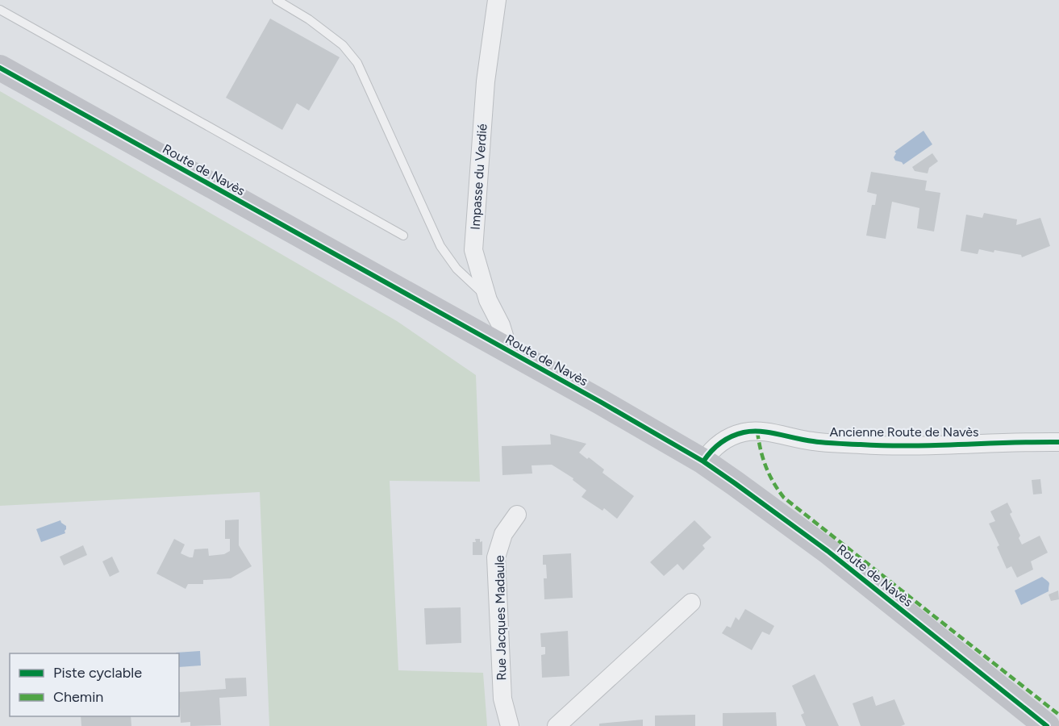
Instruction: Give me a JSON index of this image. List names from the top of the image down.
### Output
{
  "streets": {
    "main road": ["Route de Navès"],
    "street": ["Impasse du Verdié", "Ancienne Route de Navès", "Rue Jacques Madaule"]
  },
  "crossings": [
    ["Route de Navès", "Impasse du Verdié"],
    ["Route de Navès", "Ancienne Route de Navès"]
  ],
  "legend": ["Piste cyclable", "Chemin"]
}
